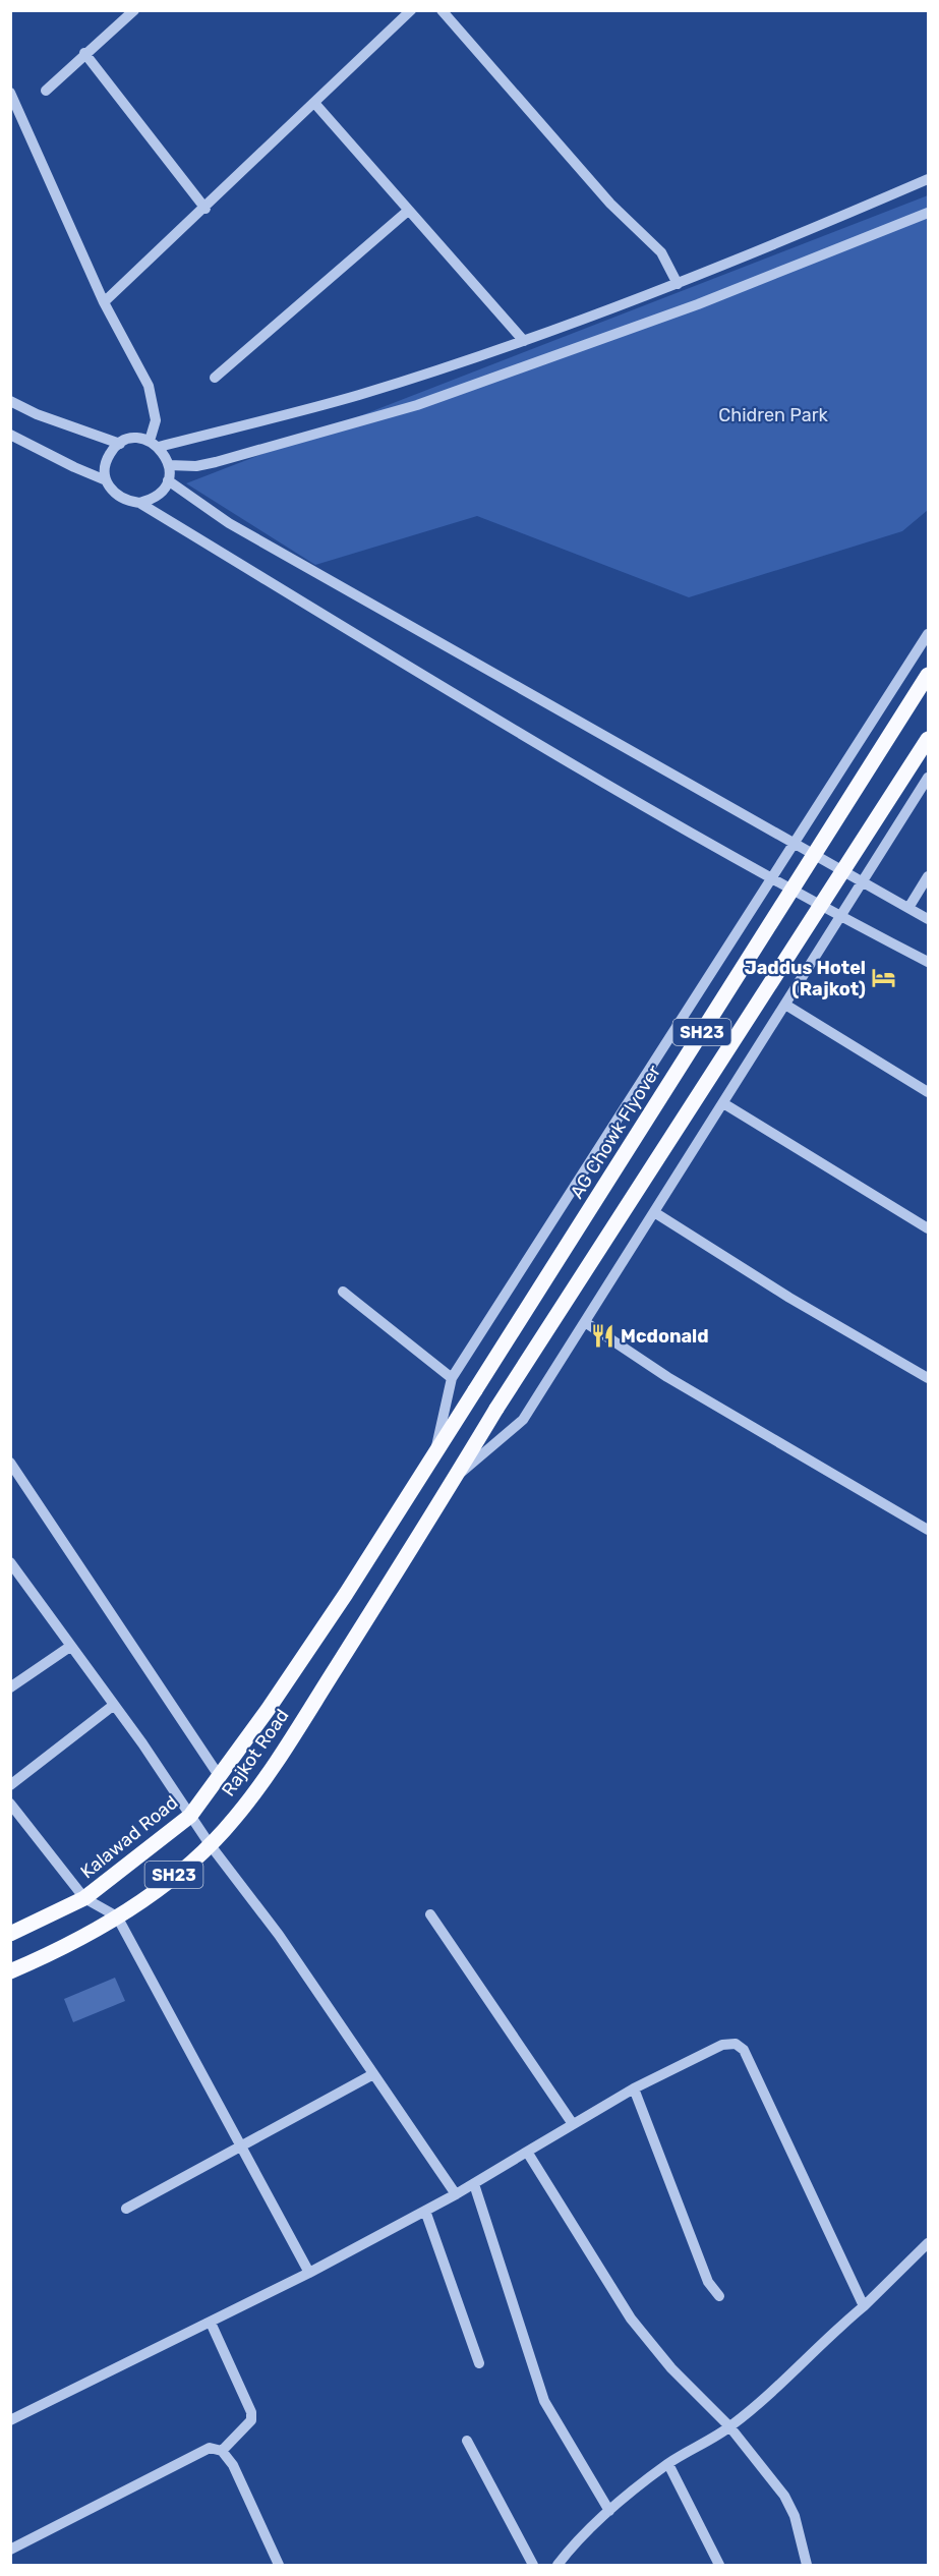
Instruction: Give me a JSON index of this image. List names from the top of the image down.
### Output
{
  "streets": {
    "main road": [
      "SH23",
      "AG Chowk Flyover",
      "Rajkot Road",
      "Kalawad Road"
    ]
  },
  "crossings": [
    ["SH23", "Rajkot Road"],
    ["AG Chowk Flyover", "Rajkot Road"],
    ["Rajkot Road", "Kalawad Road"]
  ],
  "parks": ["Chidren Park"],
  "places": {
    "hotel": ["Jaddus Hotel (Rajkot)"],
    "restaurant": ["Mcdonald"]
  }
}
